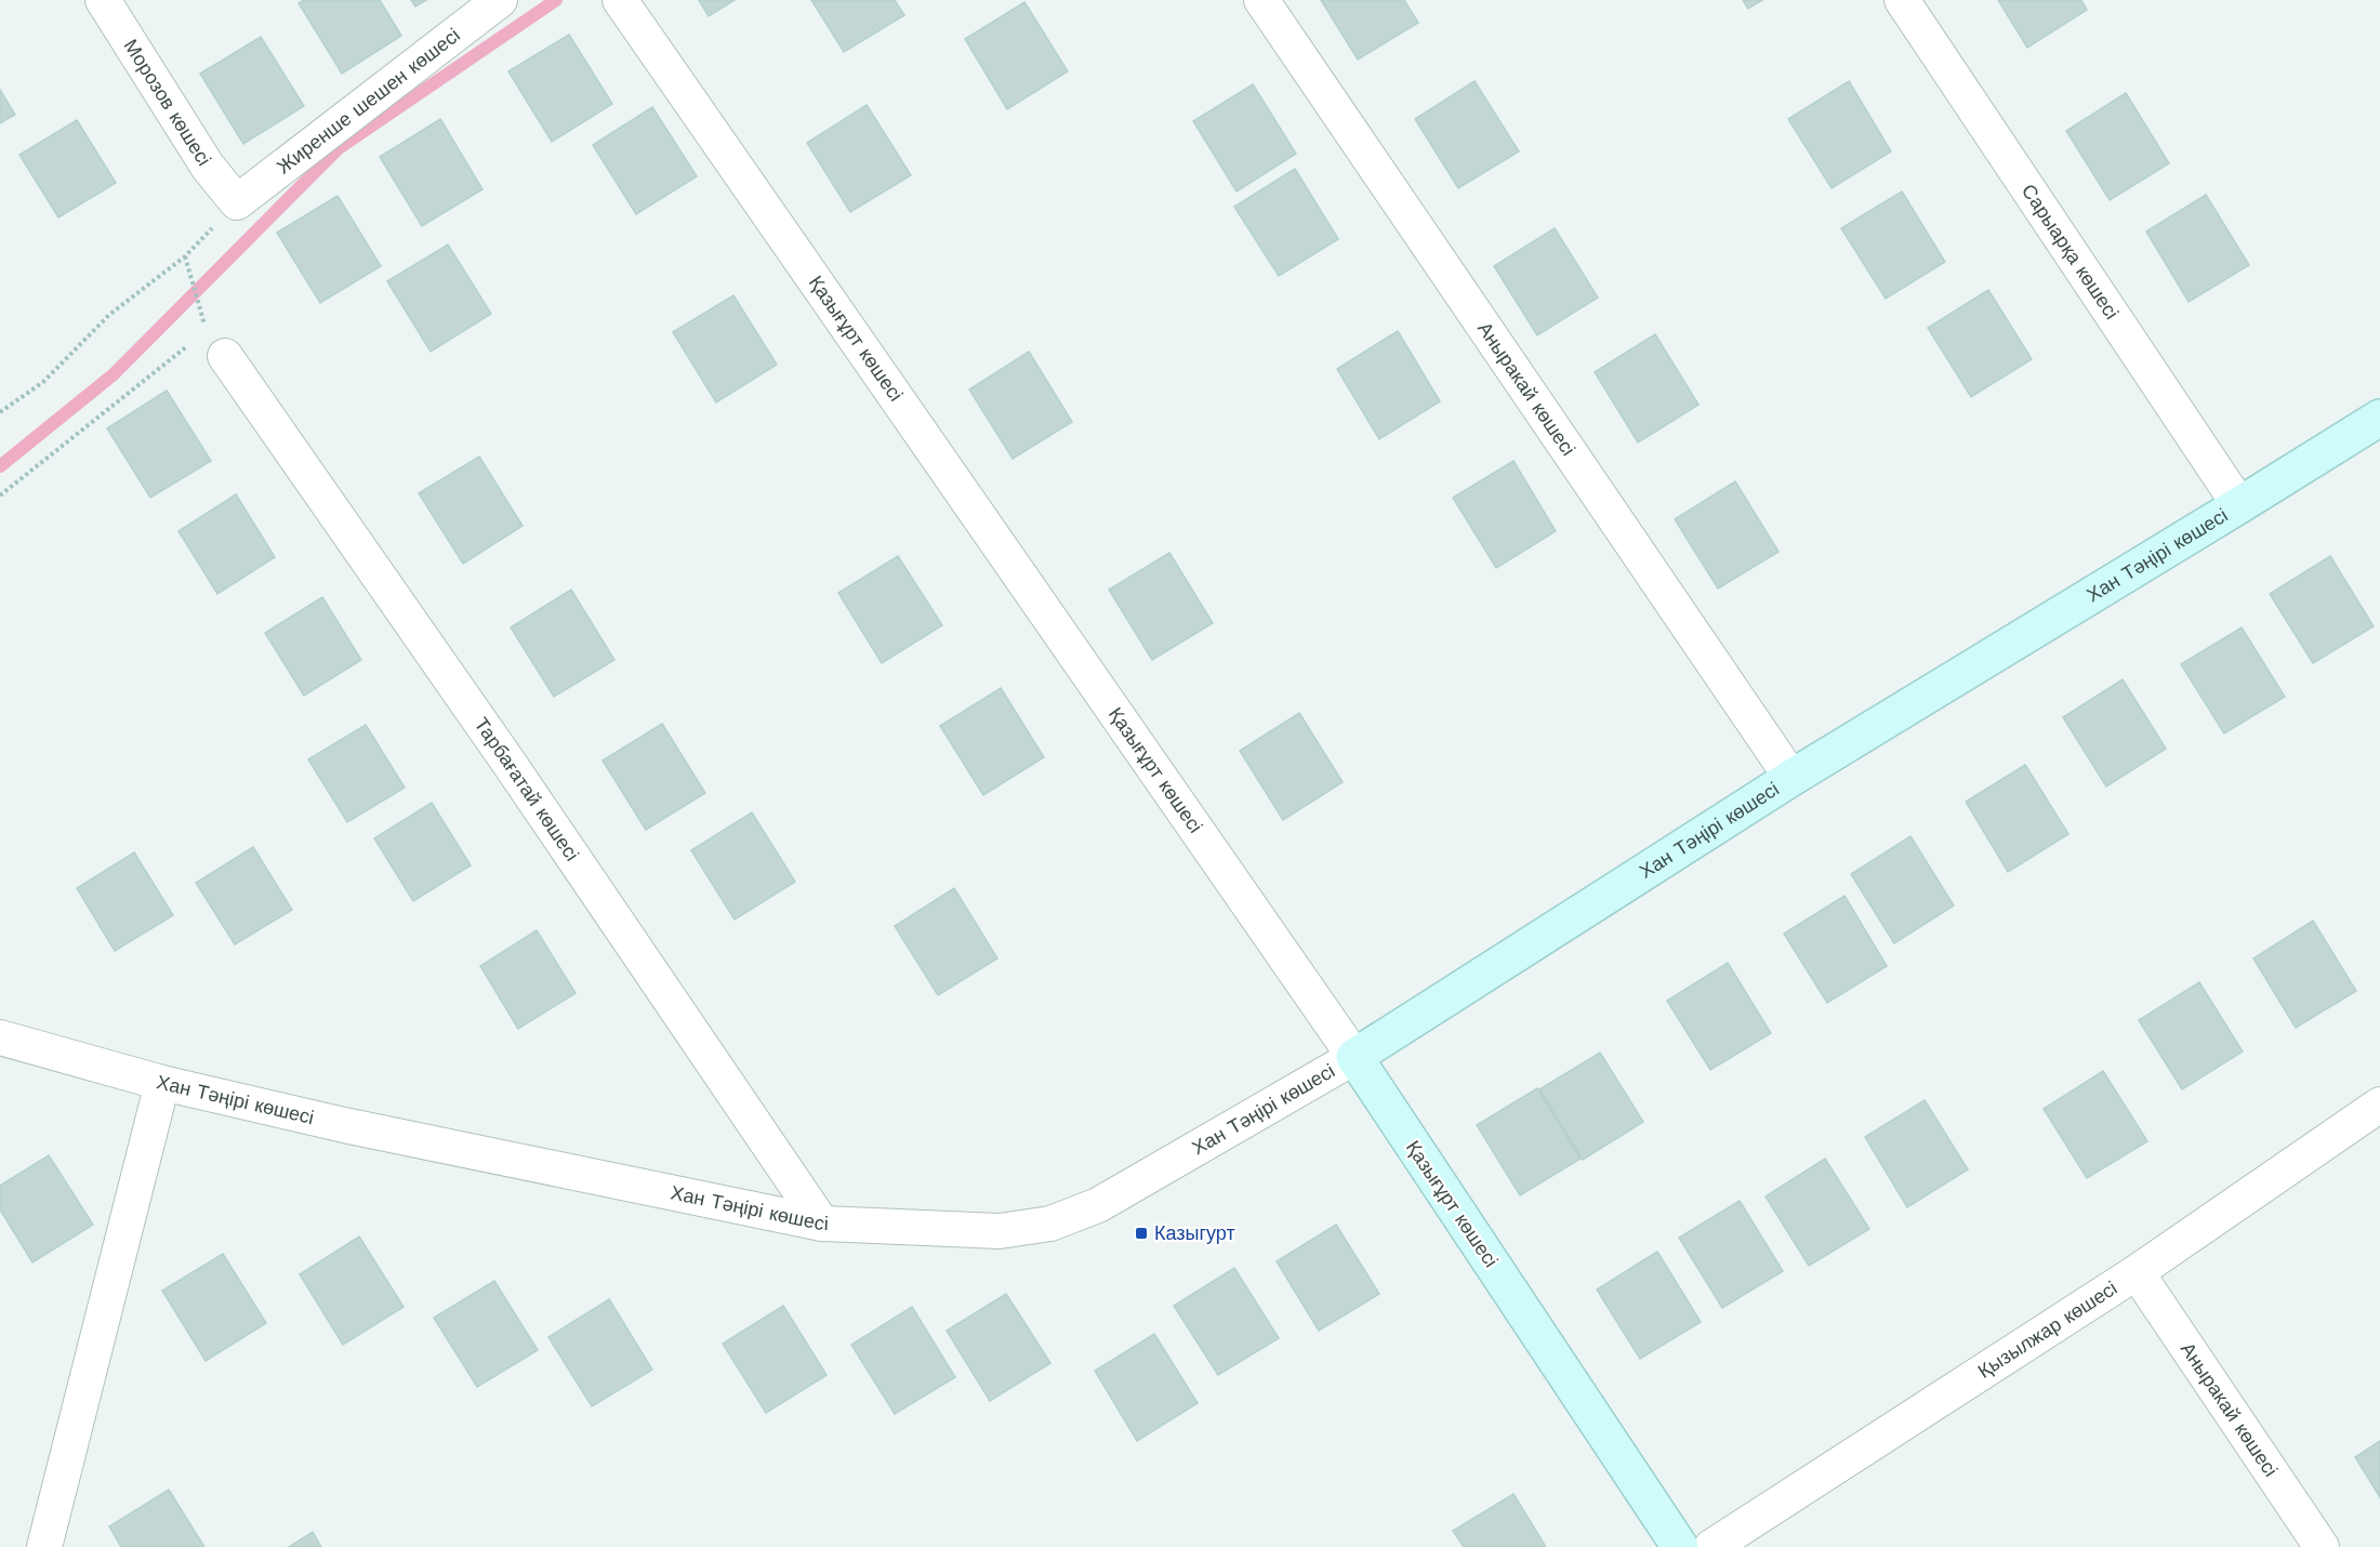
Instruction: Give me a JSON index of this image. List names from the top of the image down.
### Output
{
  "streets": {
    "street": [
      "Жиренше шешен көшесі",
      "Морозов көшесі",
      "Сарыарқа көшесі",
      "Қазығұрт көшесі",
      "Аныракай көшесі",
      "Хан Тәңірі көшесі",
      "Тарбағатай көшесі",
      "Қызылжар көшесі"
    ]
  },
  "crossings": [
    ["Жиренше шешен көшесі", "Морозов көшесі"],
    ["Сарыарқа көшесі", "Хан Тәңірі көшесі"],
    ["Қазығұрт көшесі", "Хан Тәңірі көшесі"],
    ["Аныракай көшесі", "Хан Тәңірі көшесі"],
    ["Аныракай көшесі", "Қызылжар көшесі"],
    ["Хан Тәңірі көшесі", "Тарбағатай көшесі"]
  ],
  "places": {
    "transit": ["Казыгурт"]
  }
}
